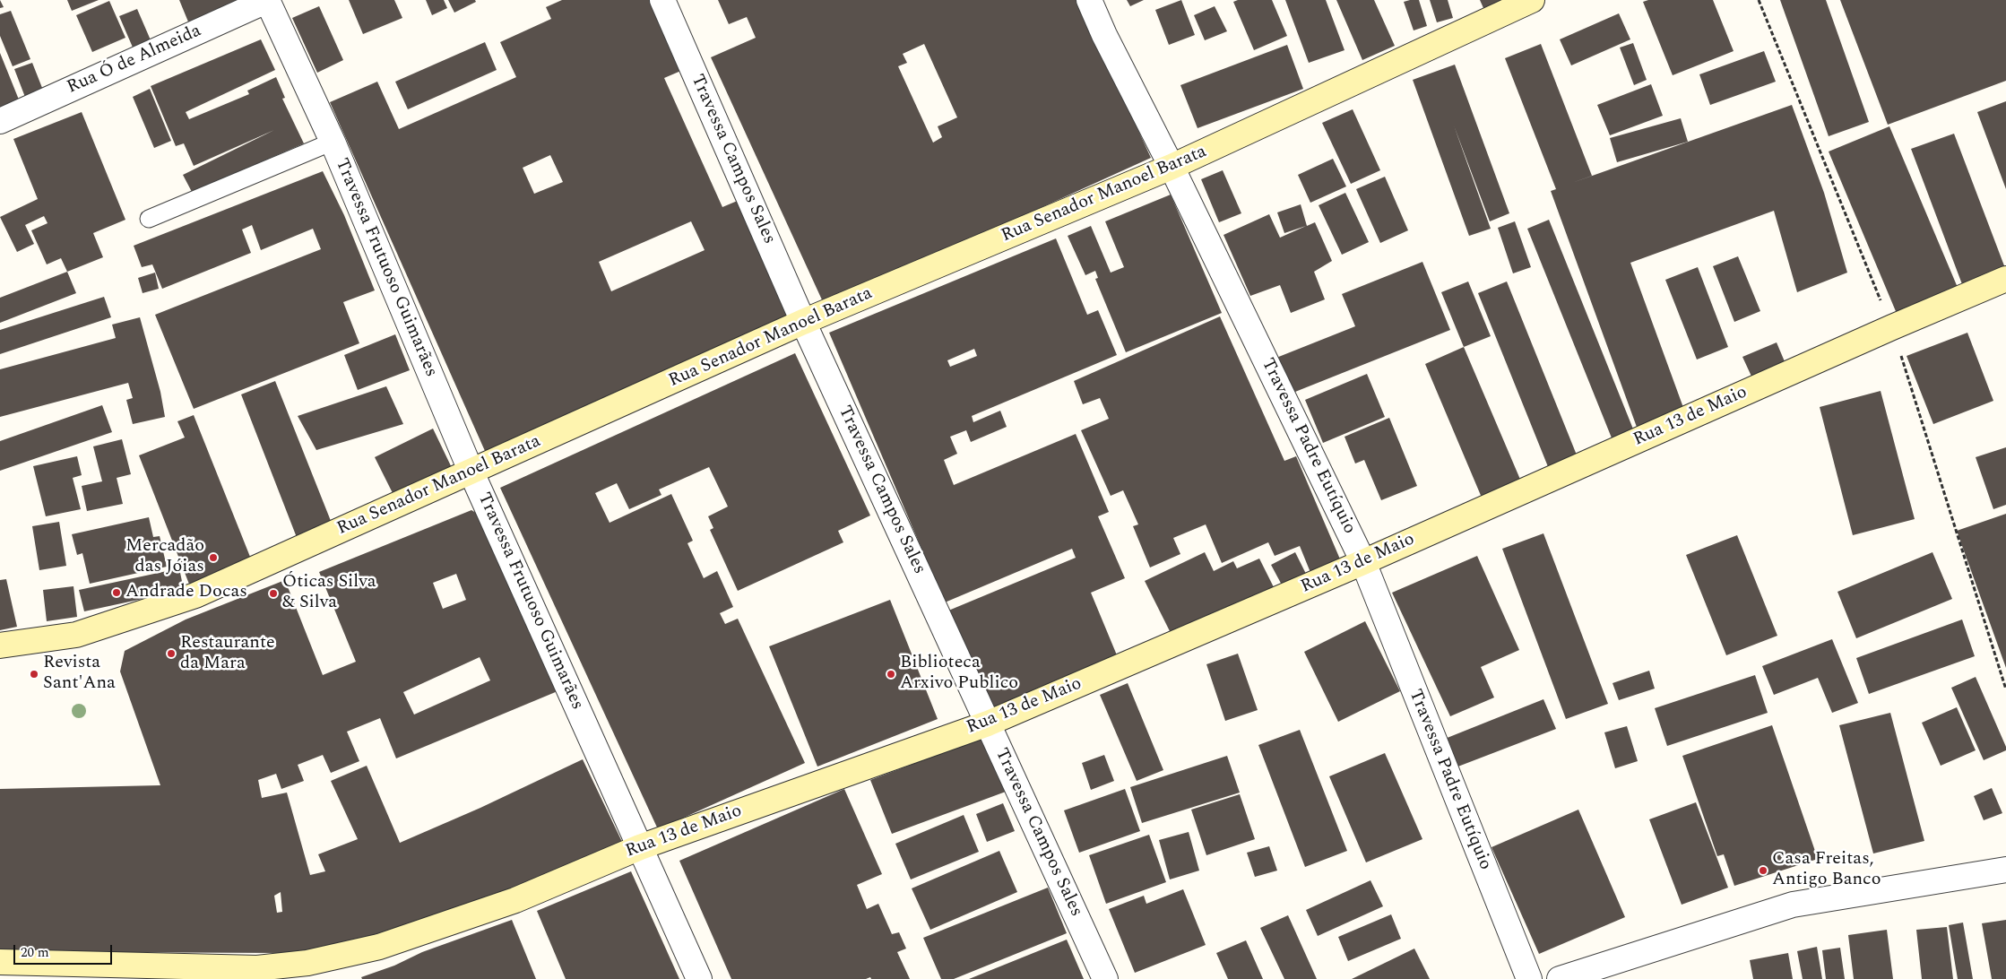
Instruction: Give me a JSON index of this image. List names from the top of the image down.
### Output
{
  "streets": {
    "street": [
      "Rua Ó de Almeida",
      "Travessa Campos Sales",
      "Rua Senador Manoel Barata",
      "Travessa Frutuoso Guimarães",
      "Rua 13 de Maio",
      "Travessa Padre Eutíquio"
    ]
  },
  "crossings": [
    ["Rua Ó de Almeida", "Travessa Frutuoso Guimarães"],
    ["Travessa Campos Sales", "Rua Senador Manoel Barata"],
    ["Travessa Campos Sales", "Rua 13 de Maio"],
    ["Rua Senador Manoel Barata", "Travessa Frutuoso Guimarães"],
    ["Rua Senador Manoel Barata", "Travessa Padre Eutíquio"],
    ["Travessa Frutuoso Guimarães", "Rua 13 de Maio"],
    ["Rua 13 de Maio", "Travessa Padre Eutíquio"]
  ],
  "places": [
    "Mercadão das Jóias",
    "Andrade Docas",
    "Óticas Silva & Silva",
    "Restaurante da Mara",
    "Revista Sant'Ana",
    "Biblioteca Arxivo Publico",
    "Casa Freitas, Antigo Banco"
  ],
  "scale_bar": "20 m"
}
